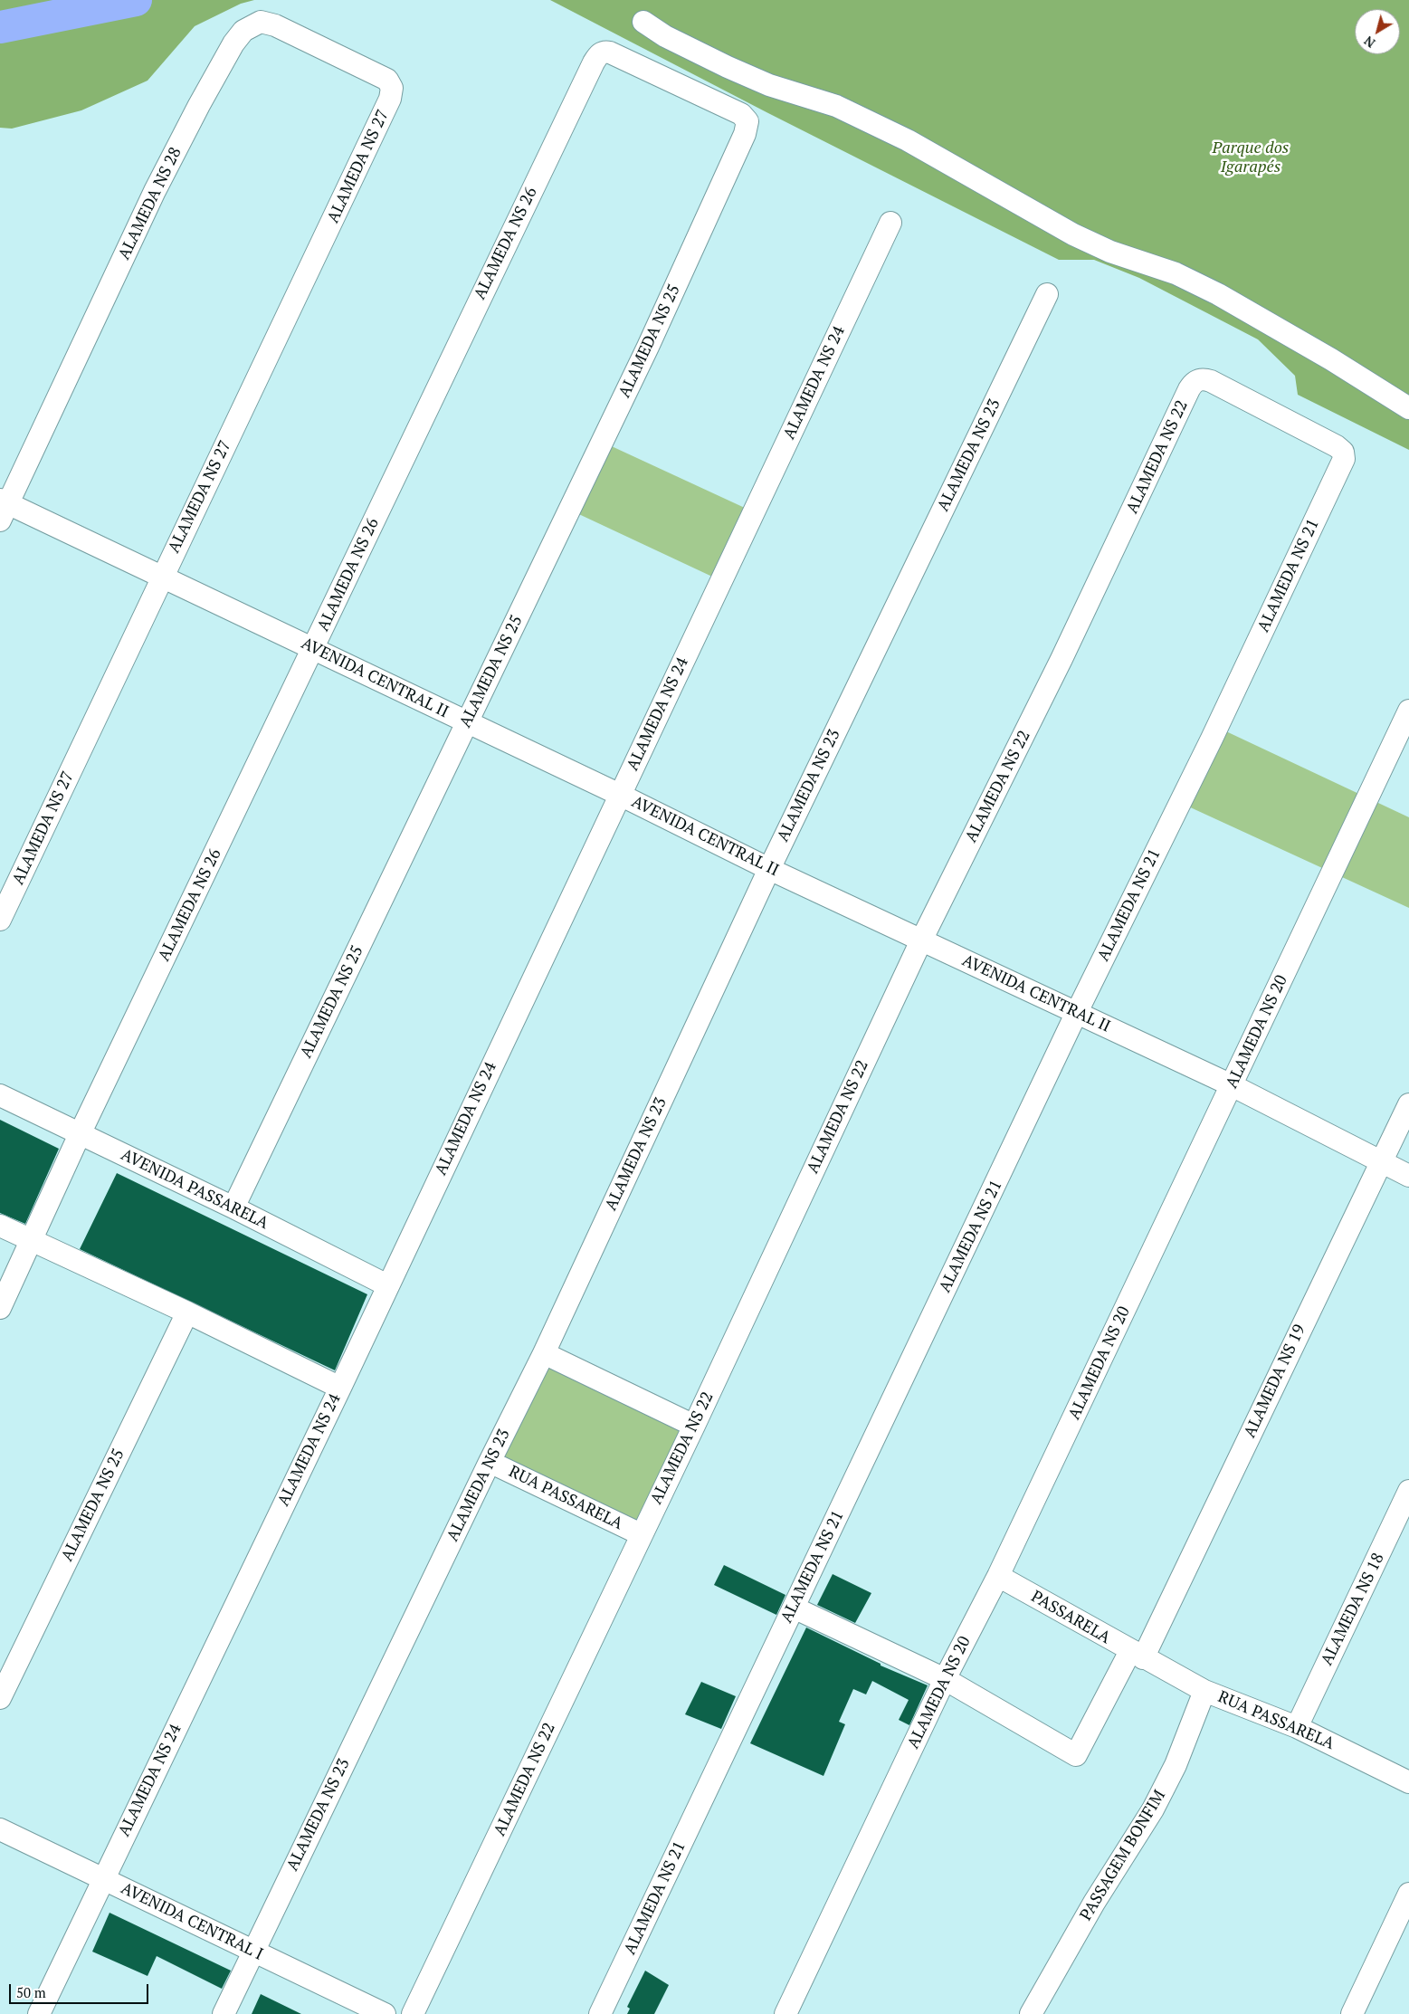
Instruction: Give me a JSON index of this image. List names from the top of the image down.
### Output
{
  "streets": {
    "street": [
      "ALAMEDA NS 27",
      "ALAMEDA NS 28",
      "ALAMEDA NS 26",
      "ALAMEDA NS 25",
      "ALAMEDA NS 24",
      "ALAMEDA NS 23",
      "ALAMEDA NS 22",
      "ALAMEDA NS 21",
      "AVENIDA CENTRAL II",
      "ALAMEDA NS 20",
      "AVENIDA PASSARELA",
      "ALAMEDA NS 19",
      "RUA PASSARELA",
      "ALAMEDA NS 18",
      "PASSARELA",
      "PASSAGEM BONFIM",
      "AVENIDA CENTRAL I"
    ]
  },
  "crossings": [
    ["ALAMEDA NS 27", "ALAMEDA NS 28"],
    ["ALAMEDA NS 27", "AVENIDA CENTRAL II"],
    ["ALAMEDA NS 28", "AVENIDA CENTRAL II"],
    ["ALAMEDA NS 26", "ALAMEDA NS 25"],
    ["ALAMEDA NS 26", "AVENIDA CENTRAL II"],
    ["ALAMEDA NS 26", "AVENIDA PASSARELA"],
    ["ALAMEDA NS 25", "AVENIDA CENTRAL II"],
    ["ALAMEDA NS 25", "AVENIDA PASSARELA"],
    ["ALAMEDA NS 24", "AVENIDA CENTRAL II"],
    ["ALAMEDA NS 24", "AVENIDA PASSARELA"],
    ["ALAMEDA NS 24", "AVENIDA CENTRAL I"],
    ["ALAMEDA NS 23", "AVENIDA CENTRAL II"],
    ["ALAMEDA NS 23", "RUA PASSARELA"],
    ["ALAMEDA NS 23", "AVENIDA CENTRAL I"],
    ["ALAMEDA NS 22", "ALAMEDA NS 21"],
    ["ALAMEDA NS 22", "AVENIDA CENTRAL II"],
    ["ALAMEDA NS 22", "RUA PASSARELA"],
    ["ALAMEDA NS 21", "AVENIDA CENTRAL II"],
    ["AVENIDA CENTRAL II", "ALAMEDA NS 20"],
    ["AVENIDA CENTRAL II", "ALAMEDA NS 19"],
    ["ALAMEDA NS 20", "ALAMEDA NS 19"],
    ["ALAMEDA NS 20", "PASSARELA"],
    ["ALAMEDA NS 19", "RUA PASSARELA"],
    ["ALAMEDA NS 19", "PASSARELA"],
    ["RUA PASSARELA", "ALAMEDA NS 18"],
    ["RUA PASSARELA", "PASSARELA"],
    ["RUA PASSARELA", "PASSAGEM BONFIM"]
  ],
  "parks": ["Parque dos Igarapés"],
  "scale_bar": "50 m",
  "north": "bottom left"
}
